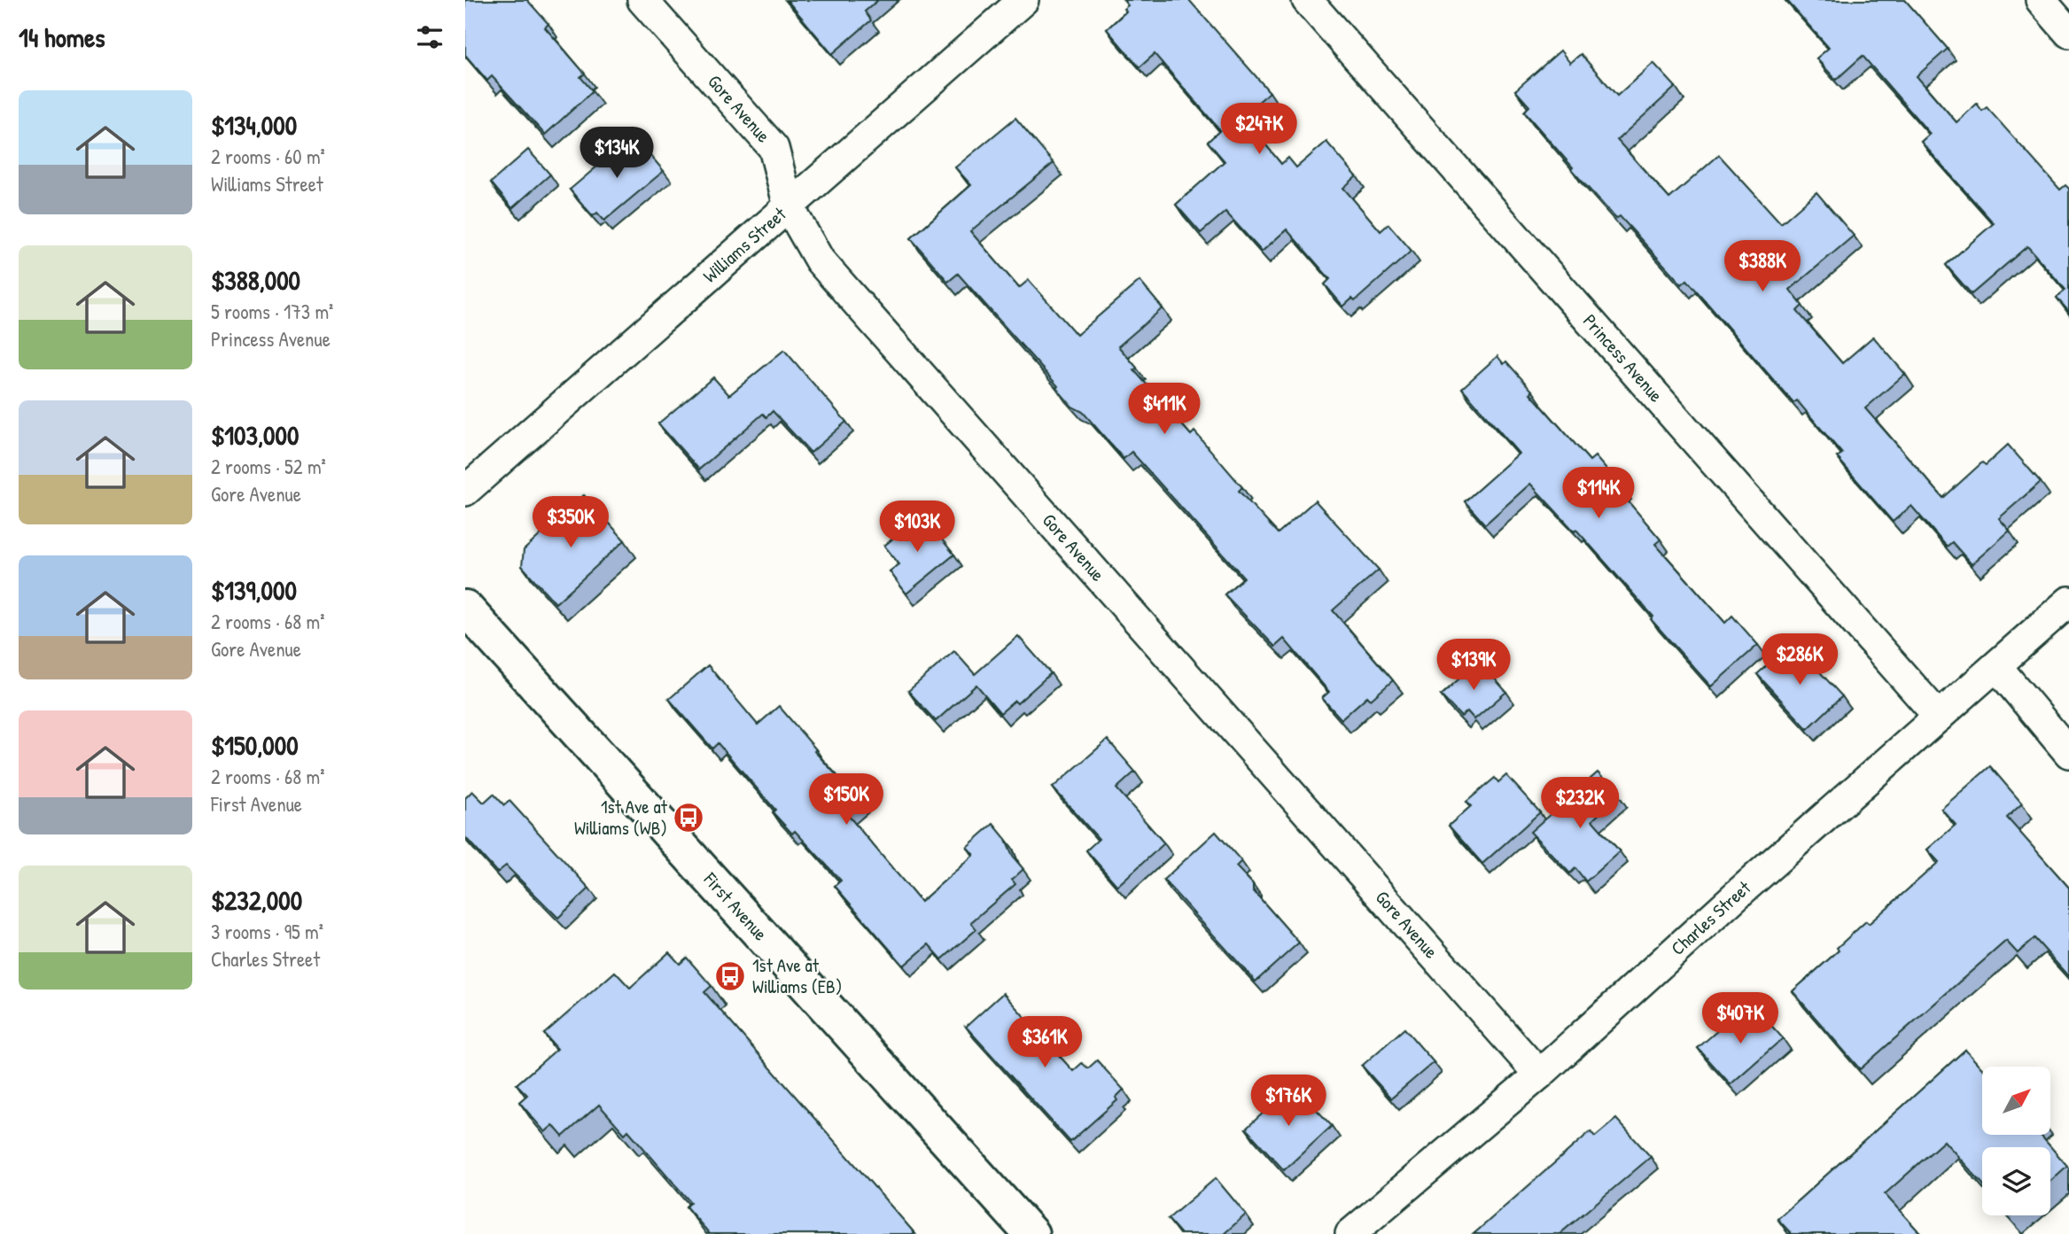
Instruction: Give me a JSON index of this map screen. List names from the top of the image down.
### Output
{
  "streets": {
    "street": [
      "Gore Avenue",
      "Williams Street",
      "Princess Avenue",
      "First Avenue",
      "Charles Street"
    ]
  },
  "crossings": [
    ["Gore Avenue", "Williams Street"],
    ["Gore Avenue", "Charles Street"],
    ["Princess Avenue", "Charles Street"]
  ],
  "places": {
    "bus stop": ["1st Ave at Williams (WB)", "1st Ave at Williams (EB)"]
  },
  "north": "top right",
  "page": {
    "heading": "14 homes",
    "list": [
      {
        "name": "$134,000",
        "note": "2 rooms · 60 m² · Williams Street"
      },
      {
        "name": "$388,000",
        "note": "5 rooms · 173 m² · Princess Avenue"
      },
      {
        "name": "$103,000",
        "note": "2 rooms · 52 m² · Gore Avenue"
      },
      {
        "name": "$139,000",
        "note": "2 rooms · 68 m² · Gore Avenue"
      },
      {
        "name": "$150,000",
        "note": "2 rooms · 68 m² · First Avenue"
      },
      {
        "name": "$232,000",
        "note": "3 rooms · 95 m² · Charles Street"
      }
    ],
    "price": [
      "$247K",
      "$134K",
      "$388K",
      "$411K",
      "$114K",
      "$350K",
      "$103K",
      "$286K",
      "$139K",
      "$150K",
      "$232K",
      "$407K",
      "$361K",
      "$176K"
    ]
  }
}
